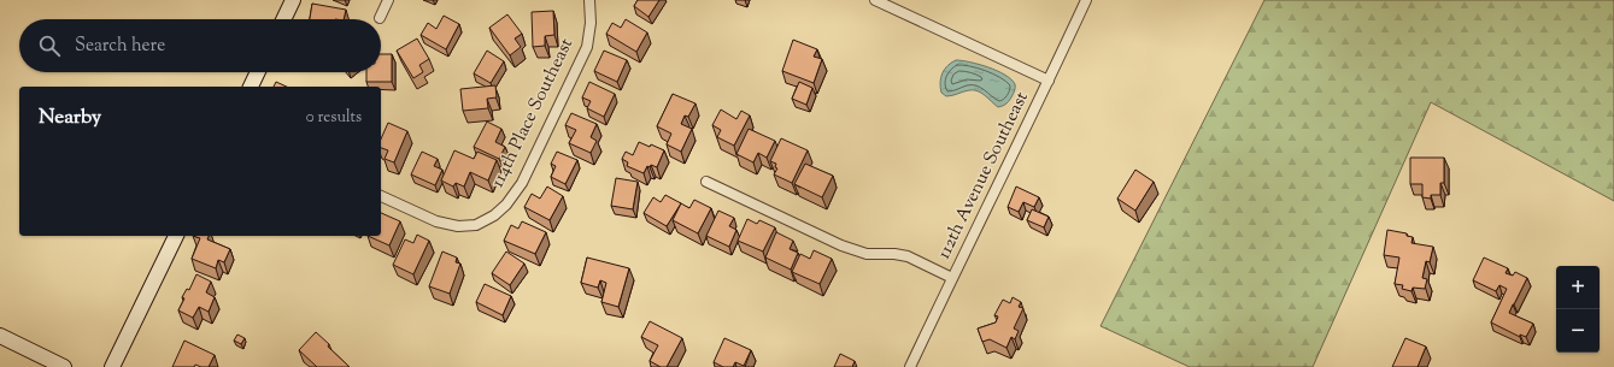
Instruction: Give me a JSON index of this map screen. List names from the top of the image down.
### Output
{
  "streets": {
    "street": ["114th Place Southeast", "112th Avenue Southeast"]
  },
  "page": {
    "search": "Search here",
    "heading": ["Nearby", "0 results"],
    "map_buttons": ["+", "−"]
  }
}
